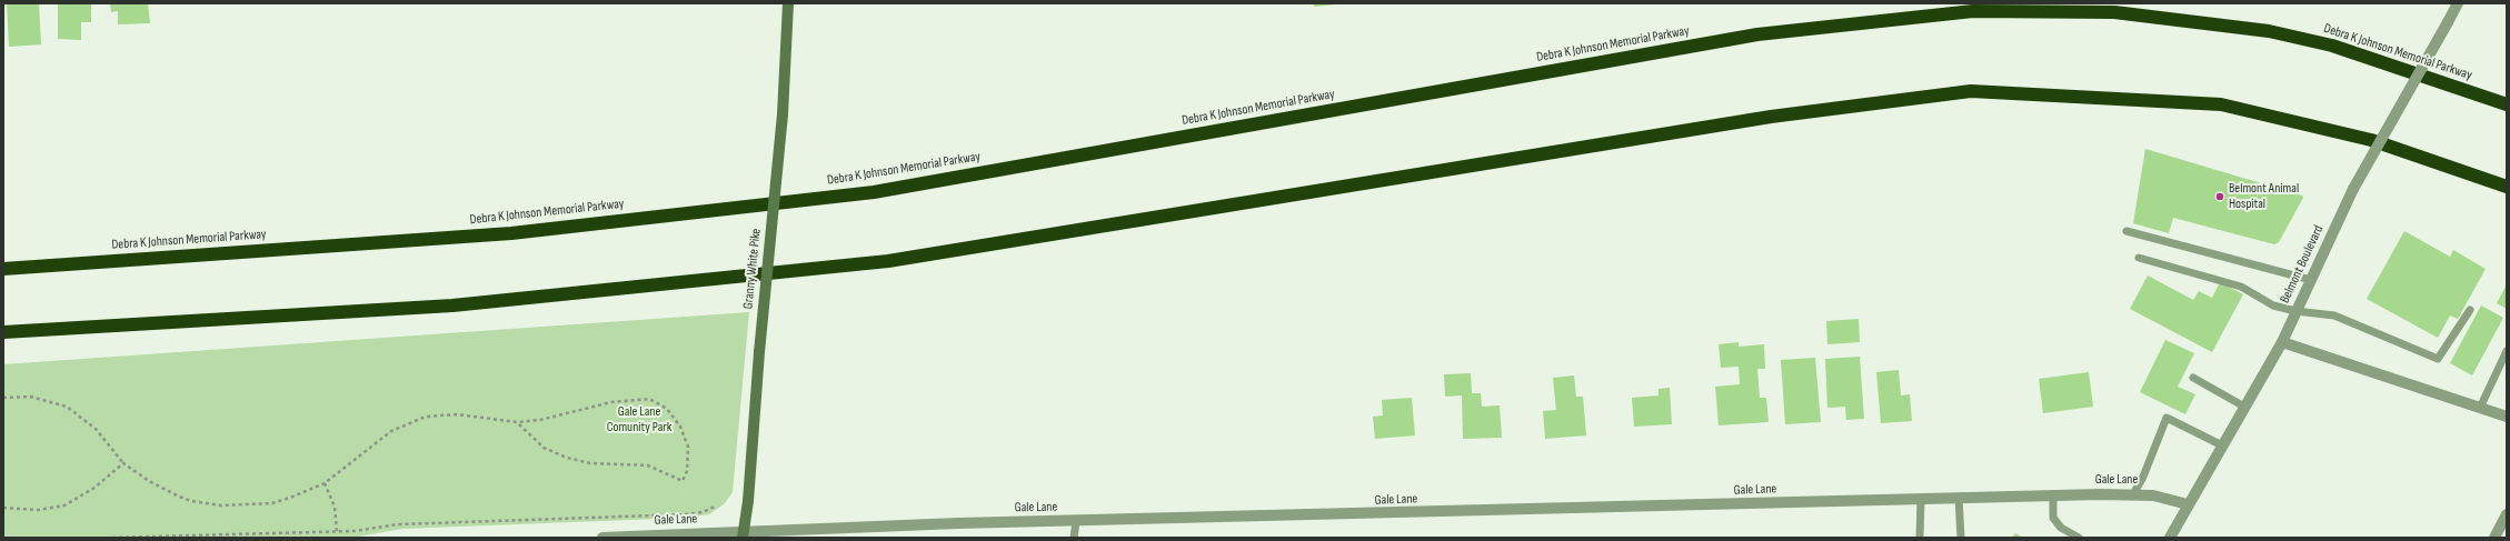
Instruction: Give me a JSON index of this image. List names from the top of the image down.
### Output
{
  "streets": {
    "highway": ["Debra K Johnson Memorial Parkway"],
    "main road": ["Granny White Pike"],
    "street": ["Belmont Boulevard", "Gale Lane"]
  },
  "crossings": [
    ["Belmont Boulevard", "Gale Lane"],
    ["Granny White Pike", "Gale Lane"]
  ],
  "parks": ["Gale Lane Comunity Park"],
  "places": ["Belmont Animal Hospital"]
}
